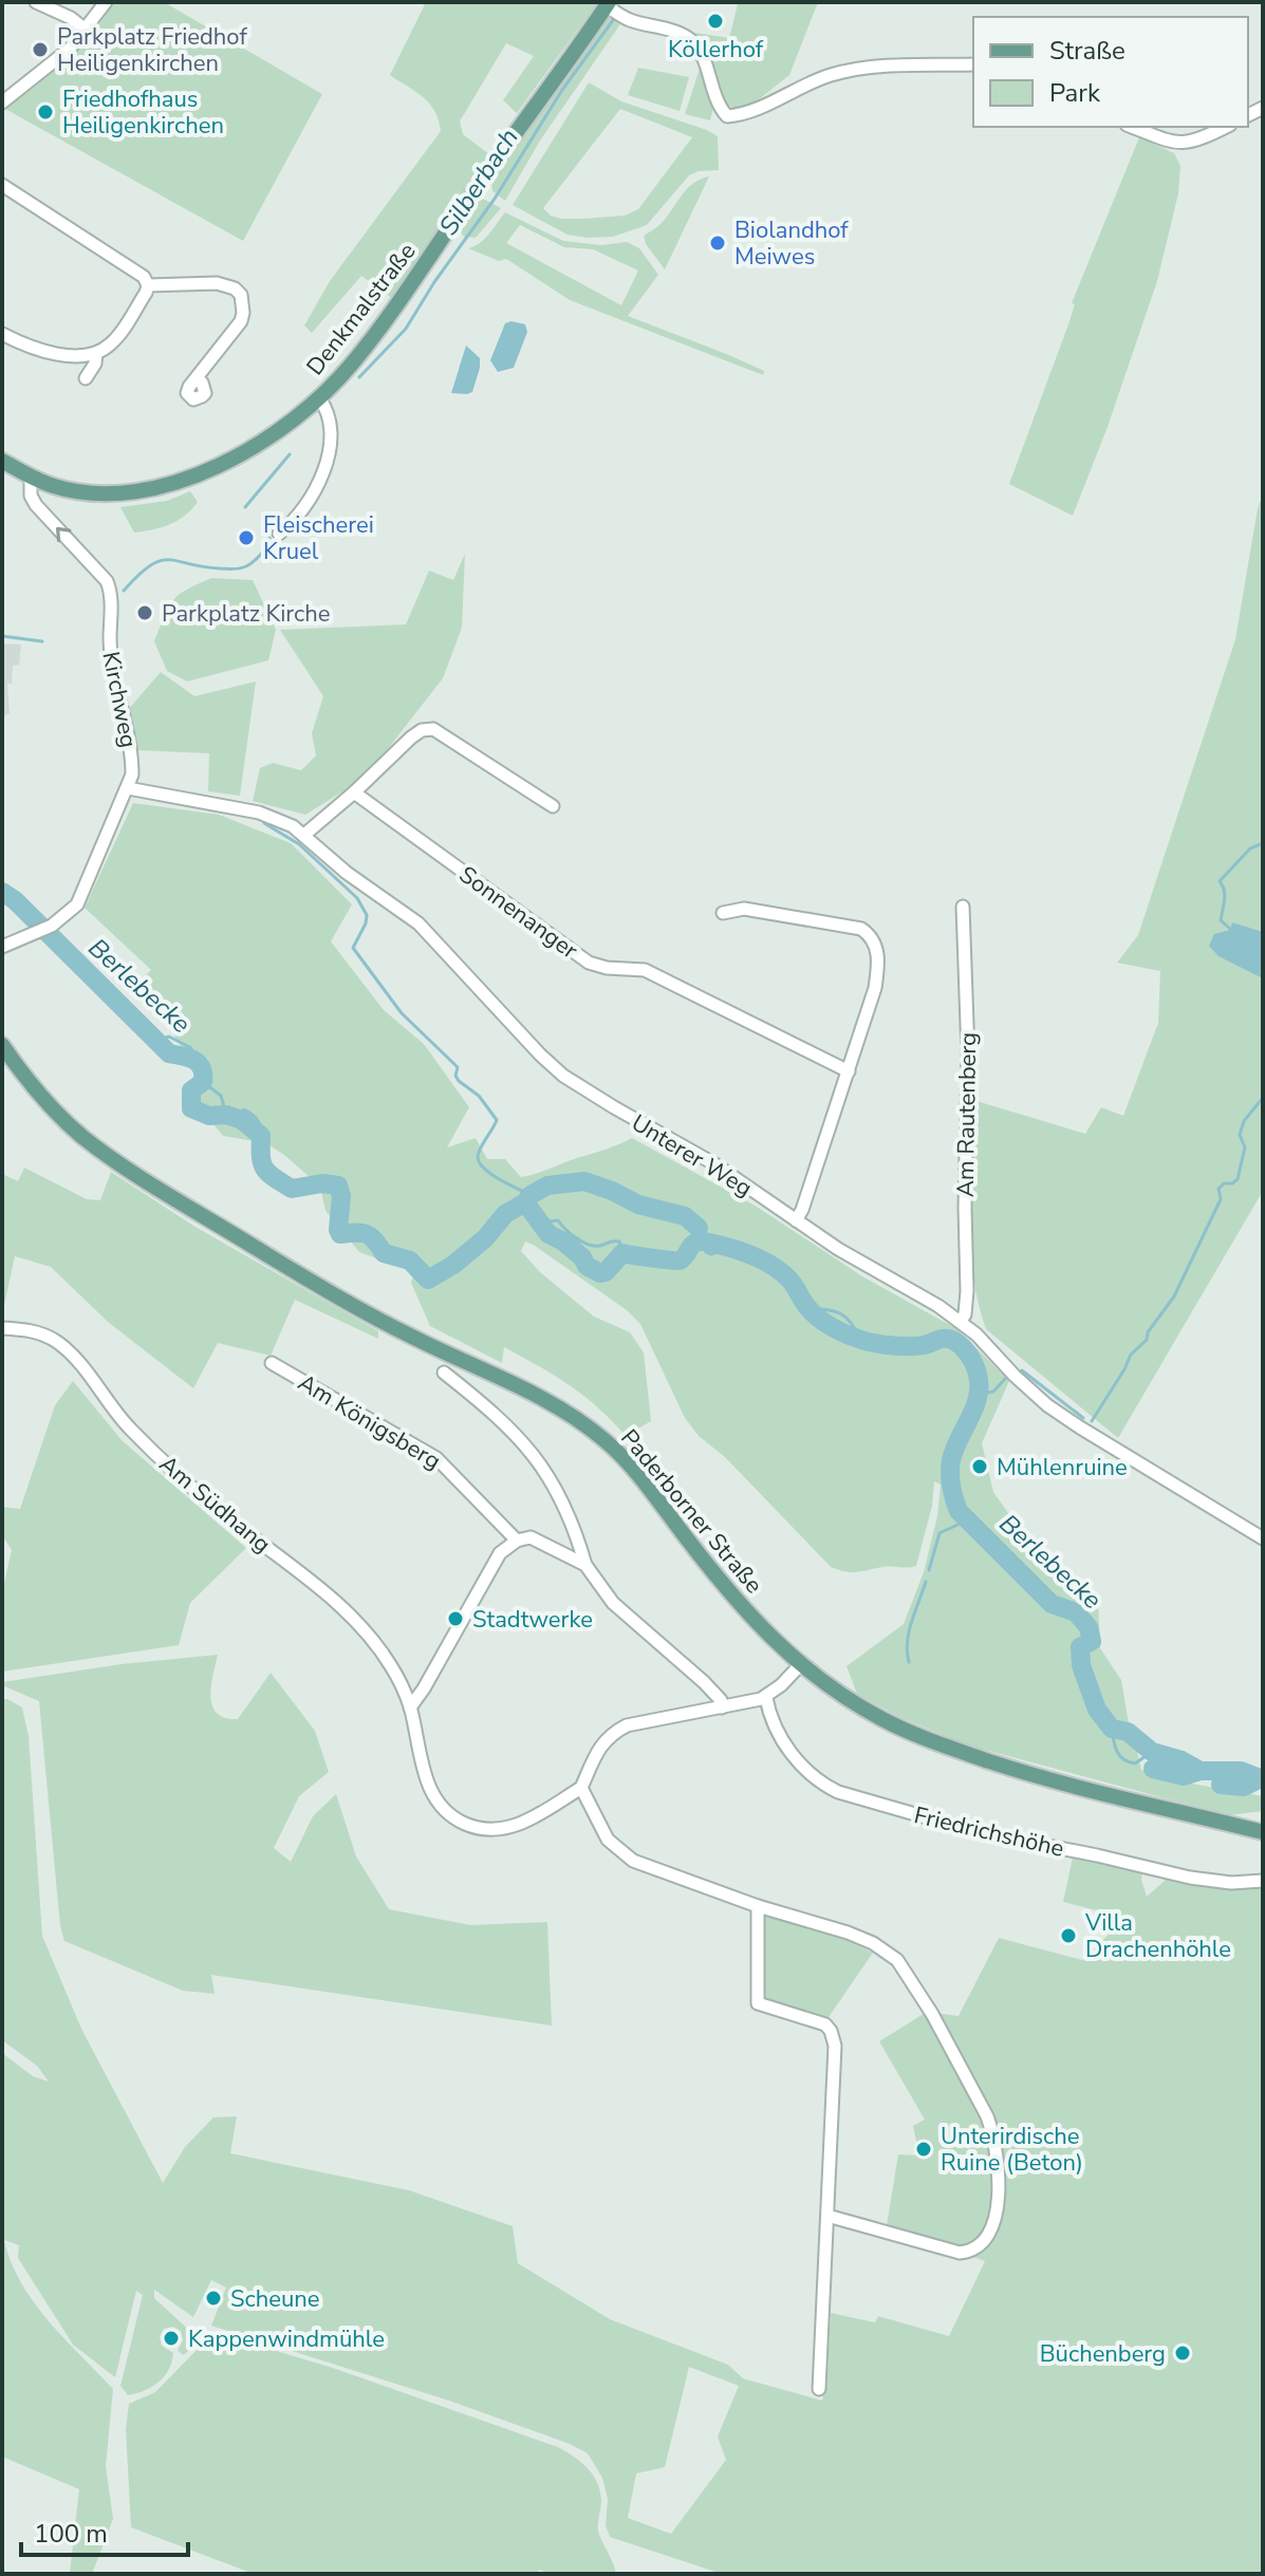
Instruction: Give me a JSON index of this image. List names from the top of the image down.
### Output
{
  "streets": {
    "main road": ["Denkmalstraße", "Paderborner Straße"],
    "street": [
      "Kirchweg",
      "Sonnenanger",
      "Am Rautenberg",
      "Unterer Weg",
      "Am Königsberg",
      "Am Südhang",
      "Friedrichshöhe"
    ]
  },
  "crossings": [
    ["Denkmalstraße", "Kirchweg"],
    ["Kirchweg", "Unterer Weg"],
    ["Am Rautenberg", "Unterer Weg"]
  ],
  "one_way": ["Kirchweg"],
  "water": ["Silberbach", "Berlebecke"],
  "places": [
    "Köllerhof",
    "Parkplatz Friedhof Heiligenkirchen",
    "Friedhofhaus Heiligenkirchen",
    "Biolandhof Meiwes",
    "Fleischerei Kruel",
    "Parkplatz Kirche",
    "Mühlenruine",
    "Stadtwerke",
    "Villa Drachenhöhle",
    "Unterirdische Ruine (Beton)",
    "Scheune",
    "Kappenwindmühle",
    "Büchenberg"
  ],
  "legend": ["Straße", "Park"],
  "scale_bar": "100 m"
}
